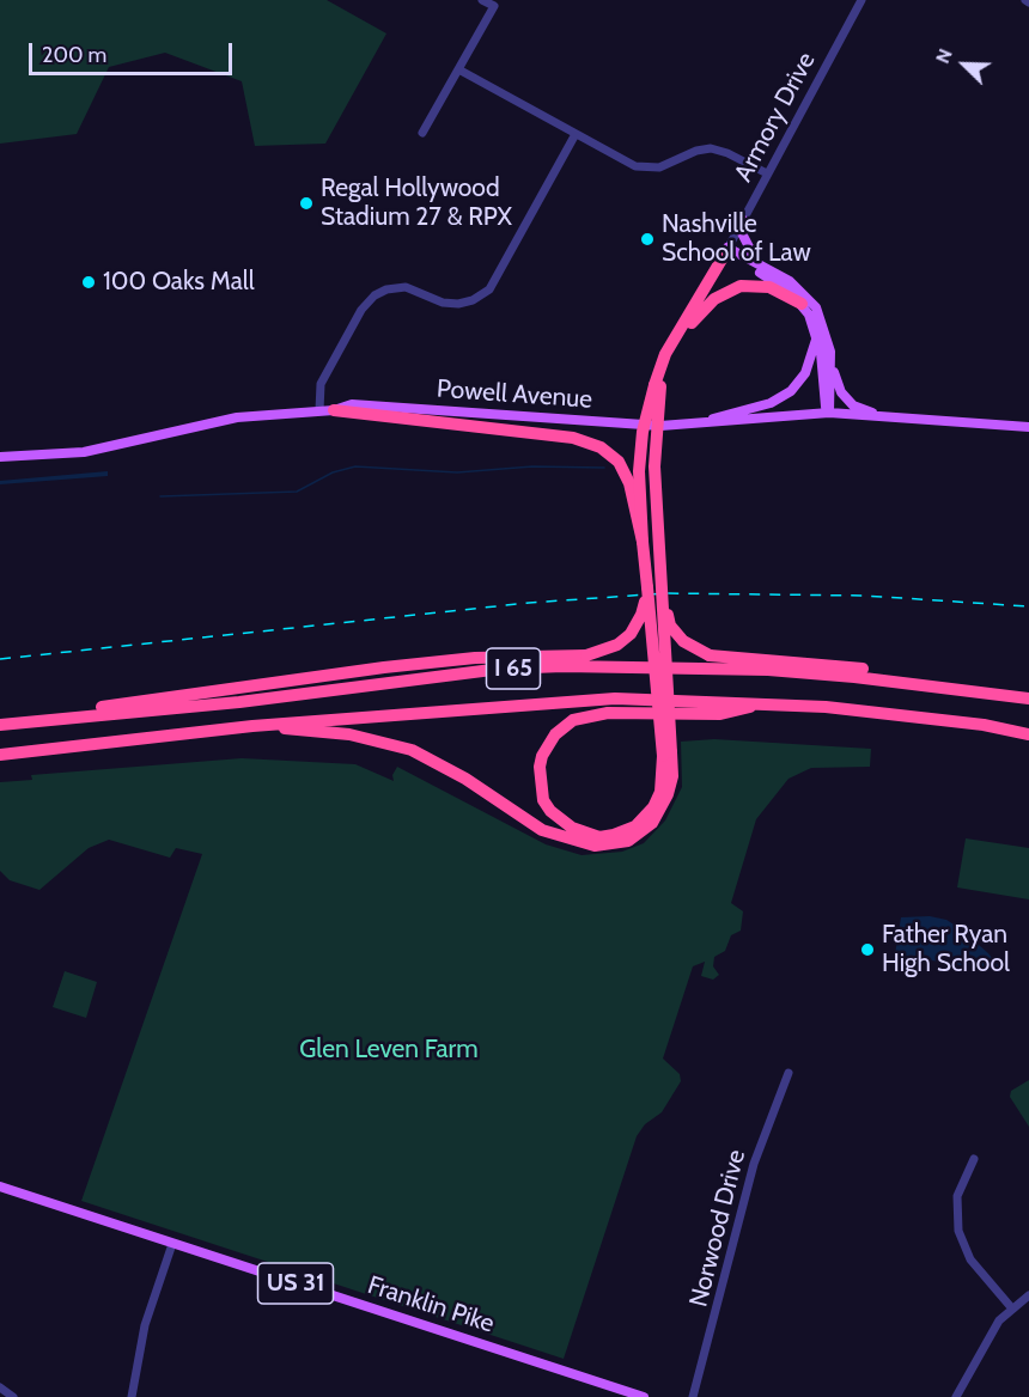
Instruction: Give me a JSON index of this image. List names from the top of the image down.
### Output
{
  "streets": {
    "highway": ["I 65"],
    "main road": ["Powell Avenue", "US 31", "Franklin Pike"],
    "street": ["Armory Drive", "Norwood Drive"]
  },
  "parks": ["Glen Leven Farm"],
  "places": [
    "Regal Hollywood Stadium 27 & RPX",
    "Nashville School of Law",
    "100 Oaks Mall",
    "Father Ryan High School"
  ],
  "scale_bar": "200 m",
  "north": "top left"
}
